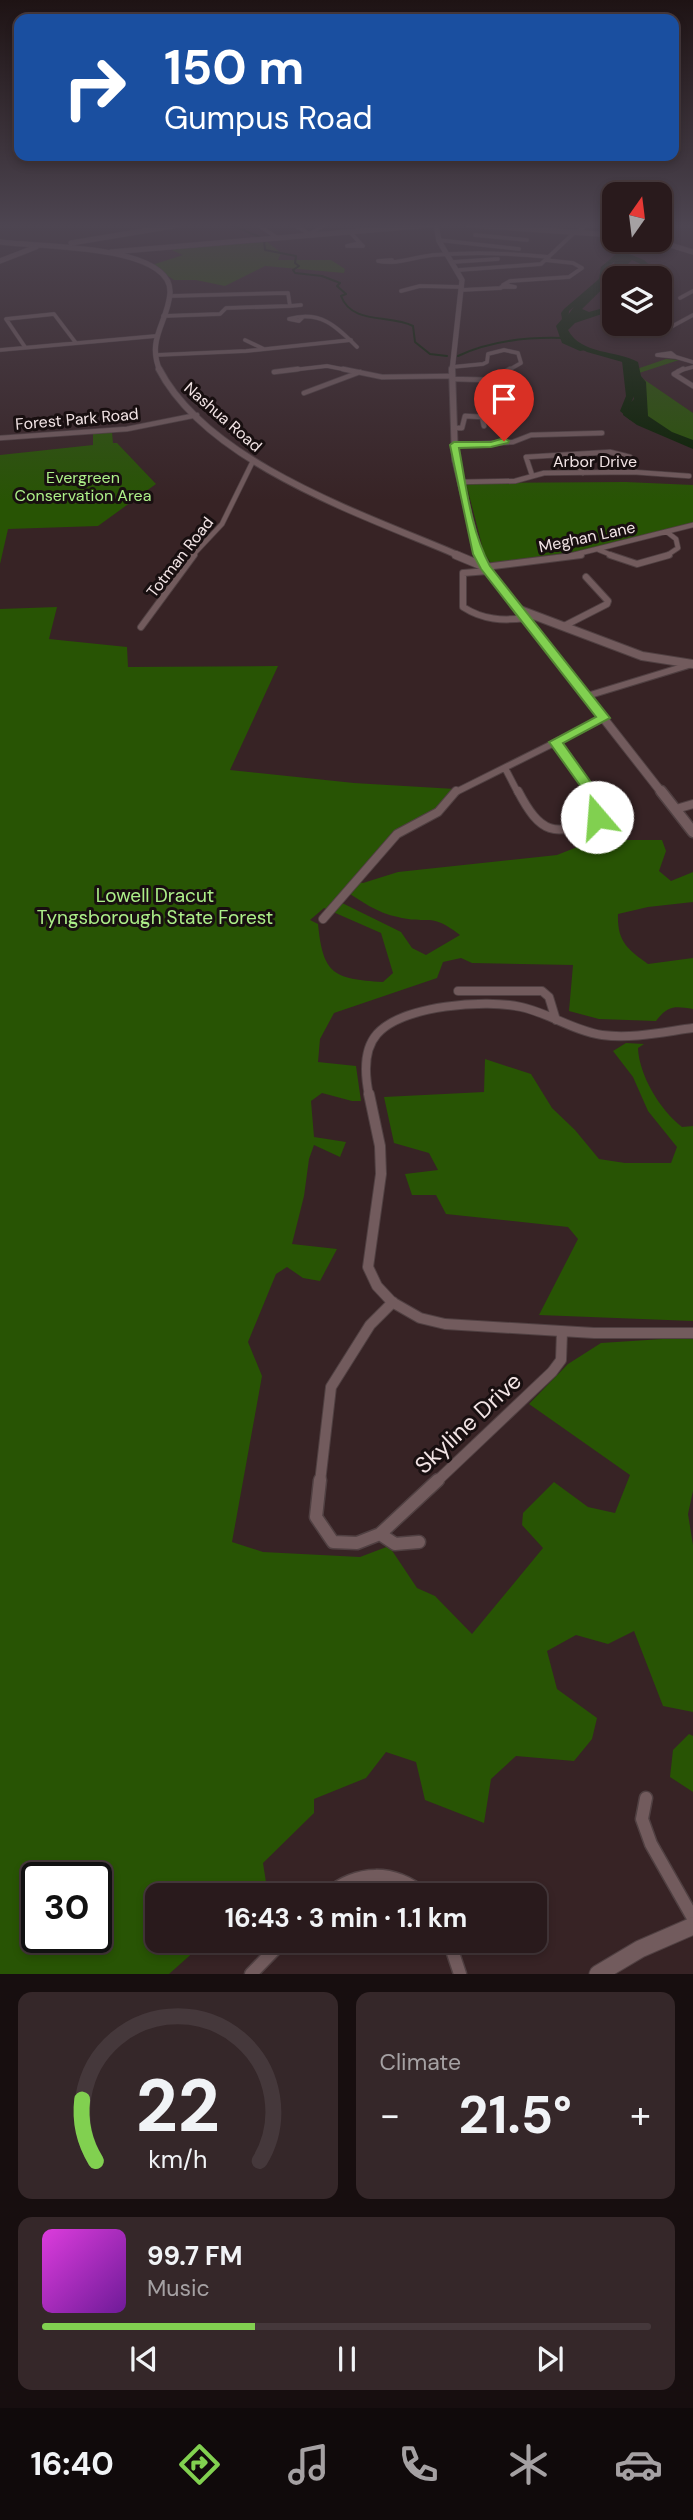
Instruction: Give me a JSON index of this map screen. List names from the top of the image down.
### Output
{
  "streets": {
    "main road": ["Nashua Road"],
    "street": [
      "Forest Park Road",
      "Arbor Drive",
      "Meghan Lane",
      "Totman Road",
      "Skyline Drive"
    ]
  },
  "crossings": [
    ["Nashua Road", "Forest Park Road"],
    ["Nashua Road", "Meghan Lane"],
    ["Nashua Road", "Totman Road"]
  ],
  "parks": ["Evergreen Conservation Area", "Lowell Dracut Tyngsborough State Forest"],
  "north": "top",
  "page": {
    "turn": ["150 m", "Gumpus Road"],
    "limit": "30",
    "trip": "16:43 · 3 min · 1.1 km",
    "tile": "Climate",
    "heat": ["−", "21.5°", "+"],
    "song": ["99.7 FM", "Music"],
    "tabs": "16:40",
    "gauge": ["22", "km/h"]
  }
}
